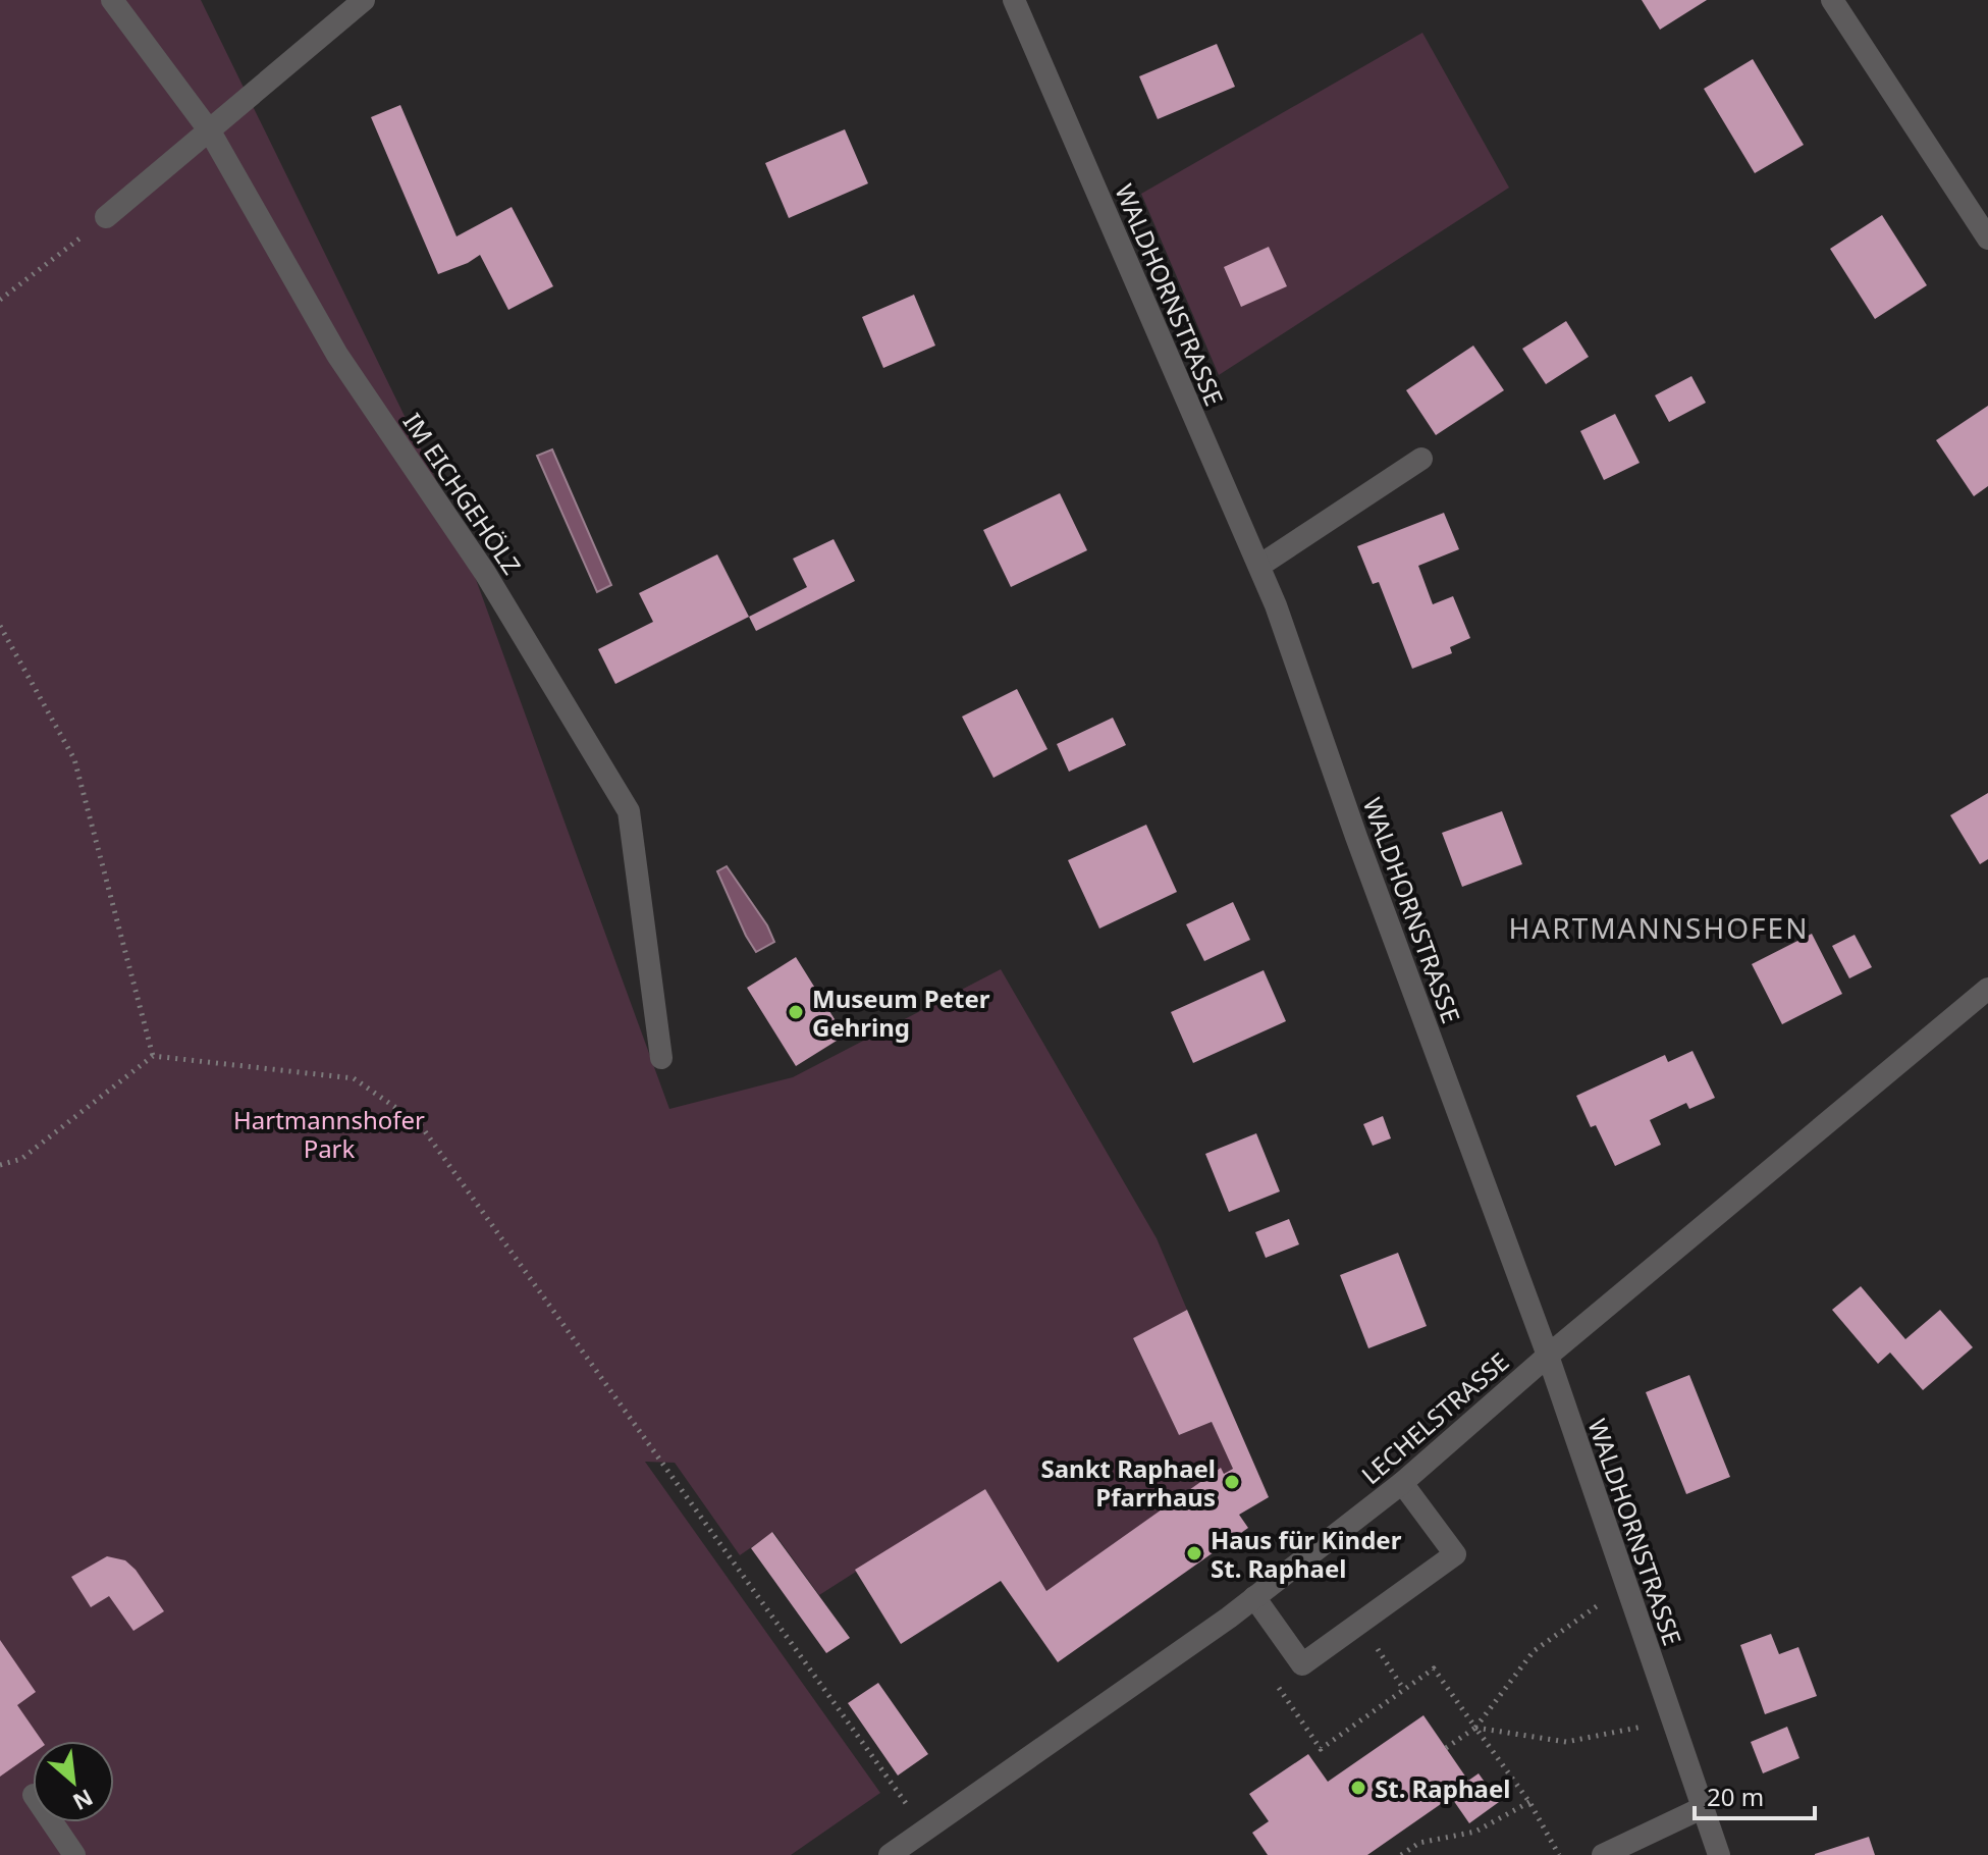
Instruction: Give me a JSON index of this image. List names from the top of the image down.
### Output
{
  "streets": {
    "street": ["WALDHORNSTRASSE", "IM EICHGEHÖLZ", "LECHELSTRASSE"]
  },
  "crossings": [
    ["WALDHORNSTRASSE", "LECHELSTRASSE"]
  ],
  "districts": ["HARTMANNSHOFEN"],
  "parks": ["Hartmannshofer Park"],
  "places": [
    "Museum Peter Gehring",
    "Sankt Raphael Pfarrhaus",
    "Haus für Kinder St. Raphael",
    "St. Raphael"
  ],
  "scale_bar": "20 m",
  "north": "bottom right"
}
